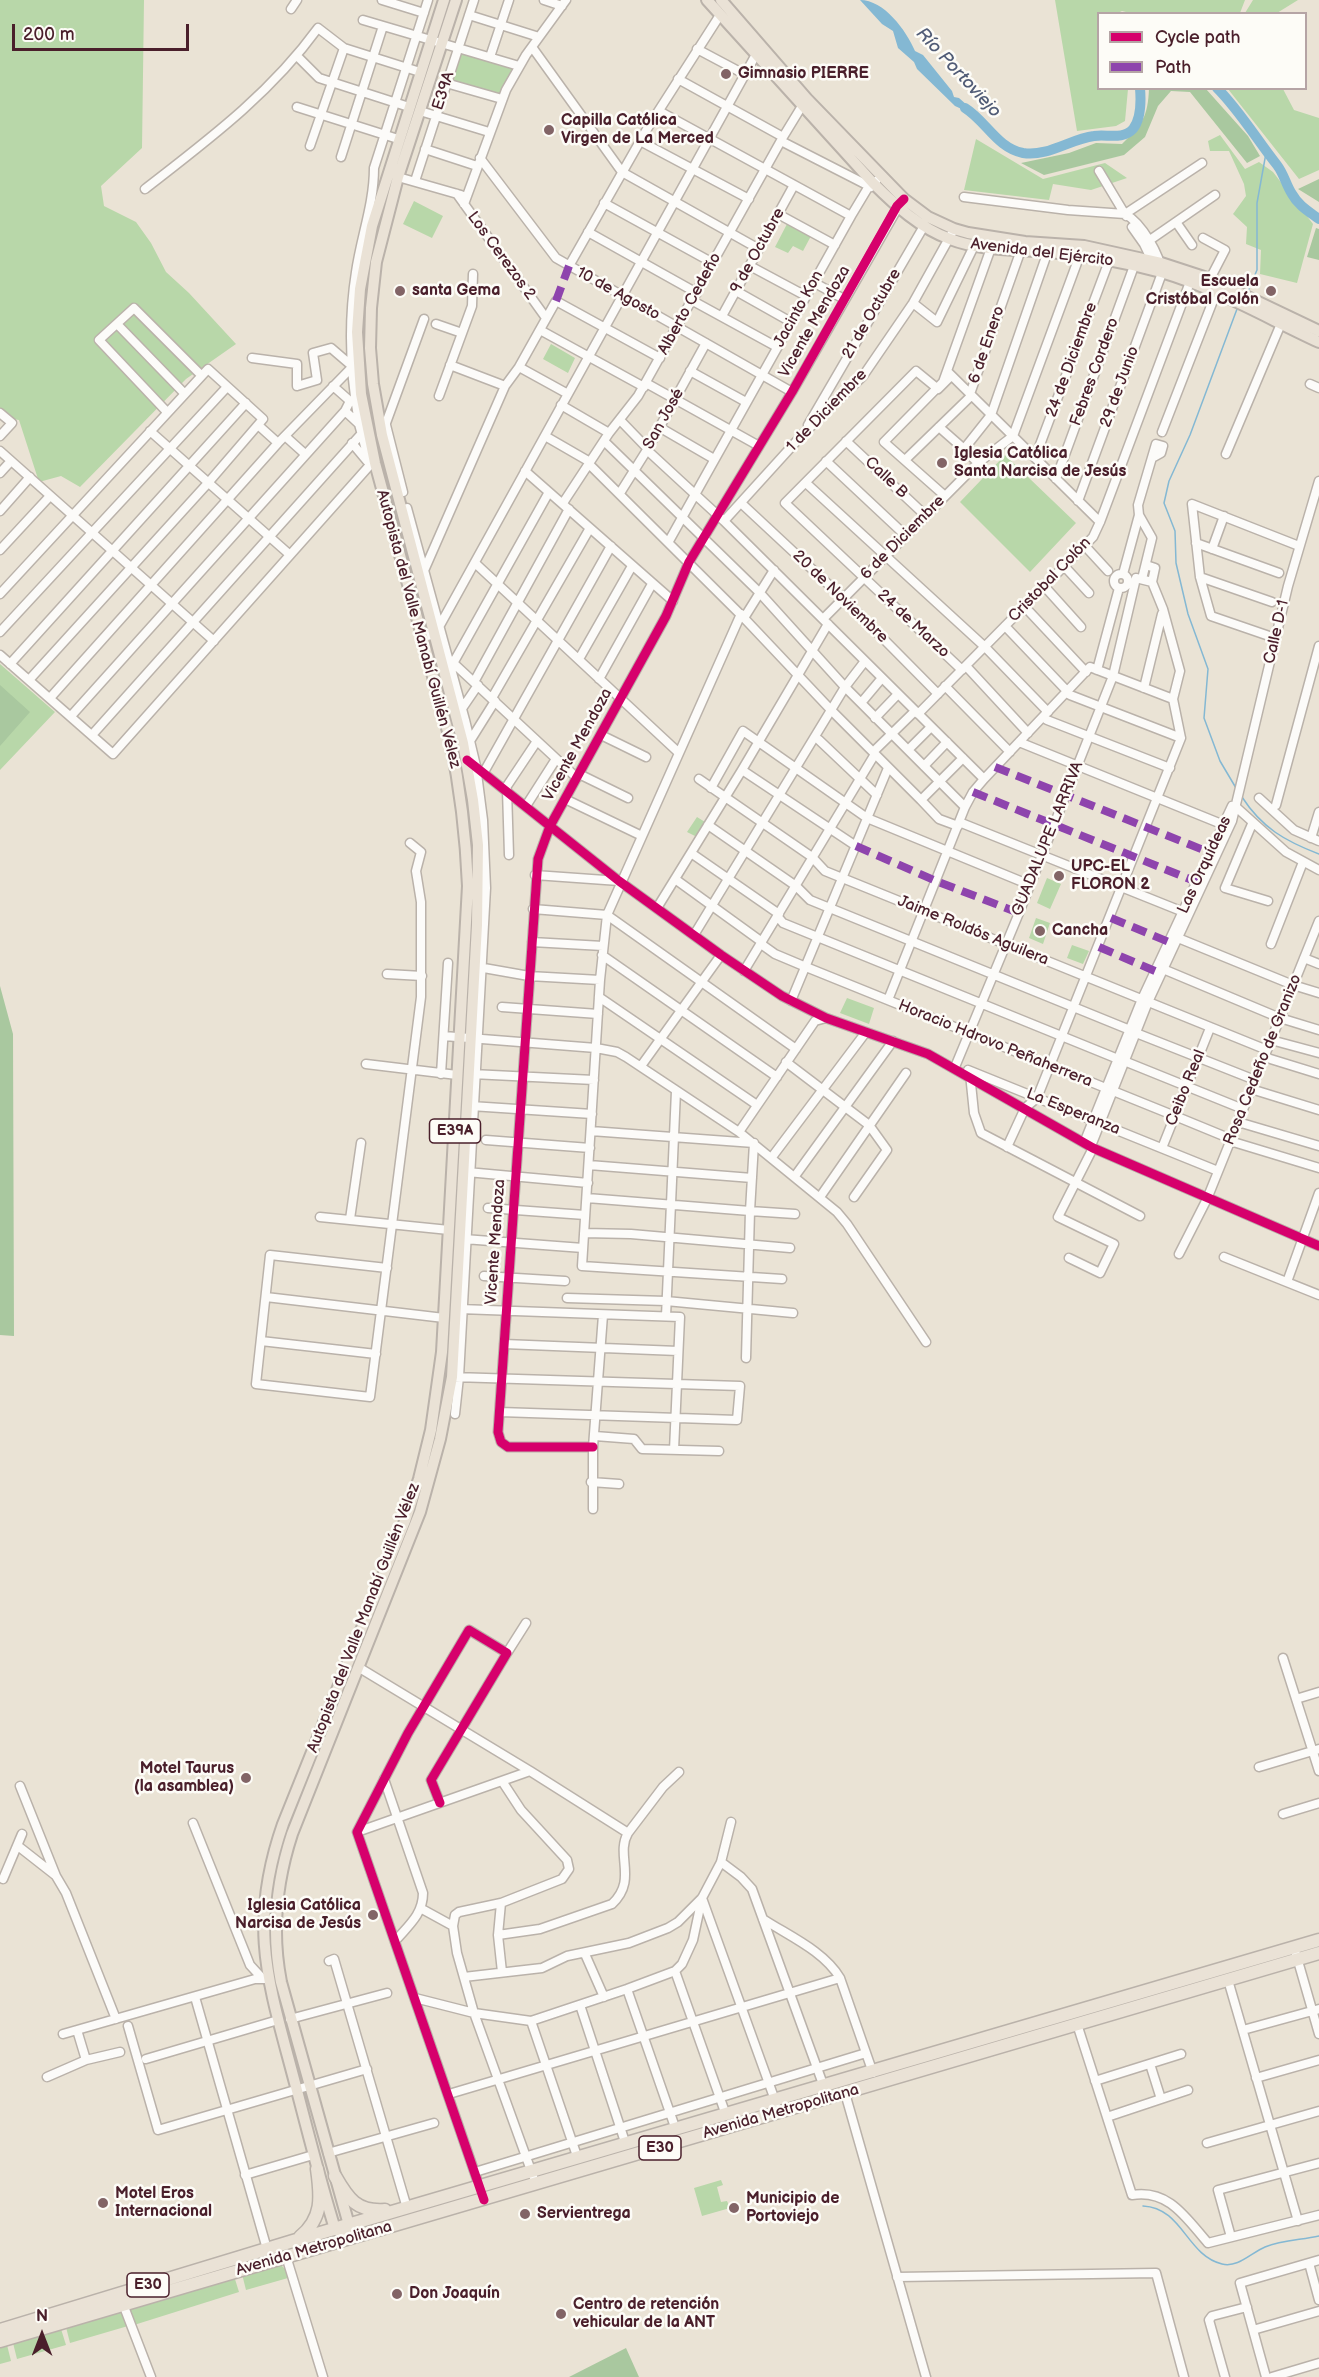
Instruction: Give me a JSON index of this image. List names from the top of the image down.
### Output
{
  "streets": {
    "highway": ["Avenida Metropolitana", "E30"],
    "main road": ["E39A", "Avenida del Ejército", "Autopista del Valle Manabí Guillén Vélez"],
    "street": [
      "9 de Octubre",
      "Los Cerezos 2",
      "10 de Agosto",
      "Alberto Cedeño",
      "Jacinto Kon",
      "21 de Octubre",
      "Vicente Mendoza",
      "6 de Enero",
      "24 de Diciembre",
      "Febres Cordero",
      "29 de Junio",
      "1 de Diciembre",
      "San José",
      "Calle B",
      "6 de Diciembre",
      "Cristobal Colón",
      "20 de Noviembre",
      "24 de Marzo",
      "Calle D-1",
      "GUADALUPE LARRIVA",
      "Las Orquídeas",
      "Jaime Roldós Aguilera",
      "Horacio Hdrovo Peñaherrera",
      "Rosa Cedeño de Granizo",
      "Ceibo Real",
      "La Esperanza"
    ]
  },
  "crossings": [
    ["Avenida del Ejército", "Alberto Cedeño"],
    ["Avenida del Ejército", "Jacinto Kon"],
    ["Avenida del Ejército", "21 de Octubre"],
    ["Avenida del Ejército", "Vicente Mendoza"],
    ["Avenida del Ejército", "6 de Enero"],
    ["Avenida del Ejército", "24 de Diciembre"],
    ["Avenida del Ejército", "Febres Cordero"],
    ["Avenida del Ejército", "29 de Junio"],
    ["Avenida del Ejército", "1 de Diciembre"],
    ["Avenida del Ejército", "Cristobal Colón"],
    ["10 de Agosto", "Alberto Cedeño"],
    ["10 de Agosto", "Jacinto Kon"],
    ["10 de Agosto", "Vicente Mendoza"],
    ["10 de Agosto", "San José"],
    ["Alberto Cedeño", "Autopista del Valle Manabí Guillén Vélez"],
    ["21 de Octubre", "1 de Diciembre"],
    ["Vicente Mendoza", "1 de Diciembre"],
    ["1 de Diciembre", "20 de Noviembre"],
    ["Calle B", "6 de Diciembre"],
    ["6 de Diciembre", "20 de Noviembre"],
    ["6 de Diciembre", "24 de Marzo"],
    ["6 de Diciembre", "Jaime Roldós Aguilera"],
    ["6 de Diciembre", "Horacio Hdrovo Peñaherrera"],
    ["Cristobal Colón", "20 de Noviembre"],
    ["Cristobal Colón", "24 de Marzo"],
    ["Cristobal Colón", "Jaime Roldós Aguilera"],
    ["Cristobal Colón", "Horacio Hdrovo Peñaherrera"],
    ["Autopista del Valle Manabí Guillén Vélez", "Avenida Metropolitana"],
    ["Autopista del Valle Manabí Guillén Vélez", "E30"],
    ["Calle D-1", "Las Orquídeas"],
    ["GUADALUPE LARRIVA", "Jaime Roldós Aguilera"],
    ["GUADALUPE LARRIVA", "Horacio Hdrovo Peñaherrera"],
    ["GUADALUPE LARRIVA", "La Esperanza"],
    ["Las Orquídeas", "Jaime Roldós Aguilera"],
    ["Las Orquídeas", "Horacio Hdrovo Peñaherrera"],
    ["Las Orquídeas", "La Esperanza"],
    ["Jaime Roldós Aguilera", "Rosa Cedeño de Granizo"],
    ["Jaime Roldós Aguilera", "Ceibo Real"],
    ["Horacio Hdrovo Peñaherrera", "Rosa Cedeño de Granizo"],
    ["Horacio Hdrovo Peñaherrera", "Ceibo Real"],
    ["Rosa Cedeño de Granizo", "La Esperanza"],
    ["Ceibo Real", "La Esperanza"],
    ["Avenida Metropolitana", "E30"]
  ],
  "water": ["Río Portoviejo"],
  "places": [
    "Gimnasio PIERRE",
    "Capilla Católica Virgen de La Merced",
    "santa Gema",
    "Escuela Cristóbal Colón",
    "Iglesia Católica Santa Narcisa de Jesús",
    "UPC-EL FLORON 2",
    "Cancha",
    "Motel Taurus (la asamblea)",
    "Iglesia Católica Narcisa de Jesús",
    "Motel Eros Internacional",
    "Municipio de Portoviejo",
    "Servientrega",
    "Don Joaquín",
    "Centro de retención vehicular de la ANT"
  ],
  "legend": ["Cycle path", "Path"],
  "scale_bar": "200 m",
  "north": "top"
}
